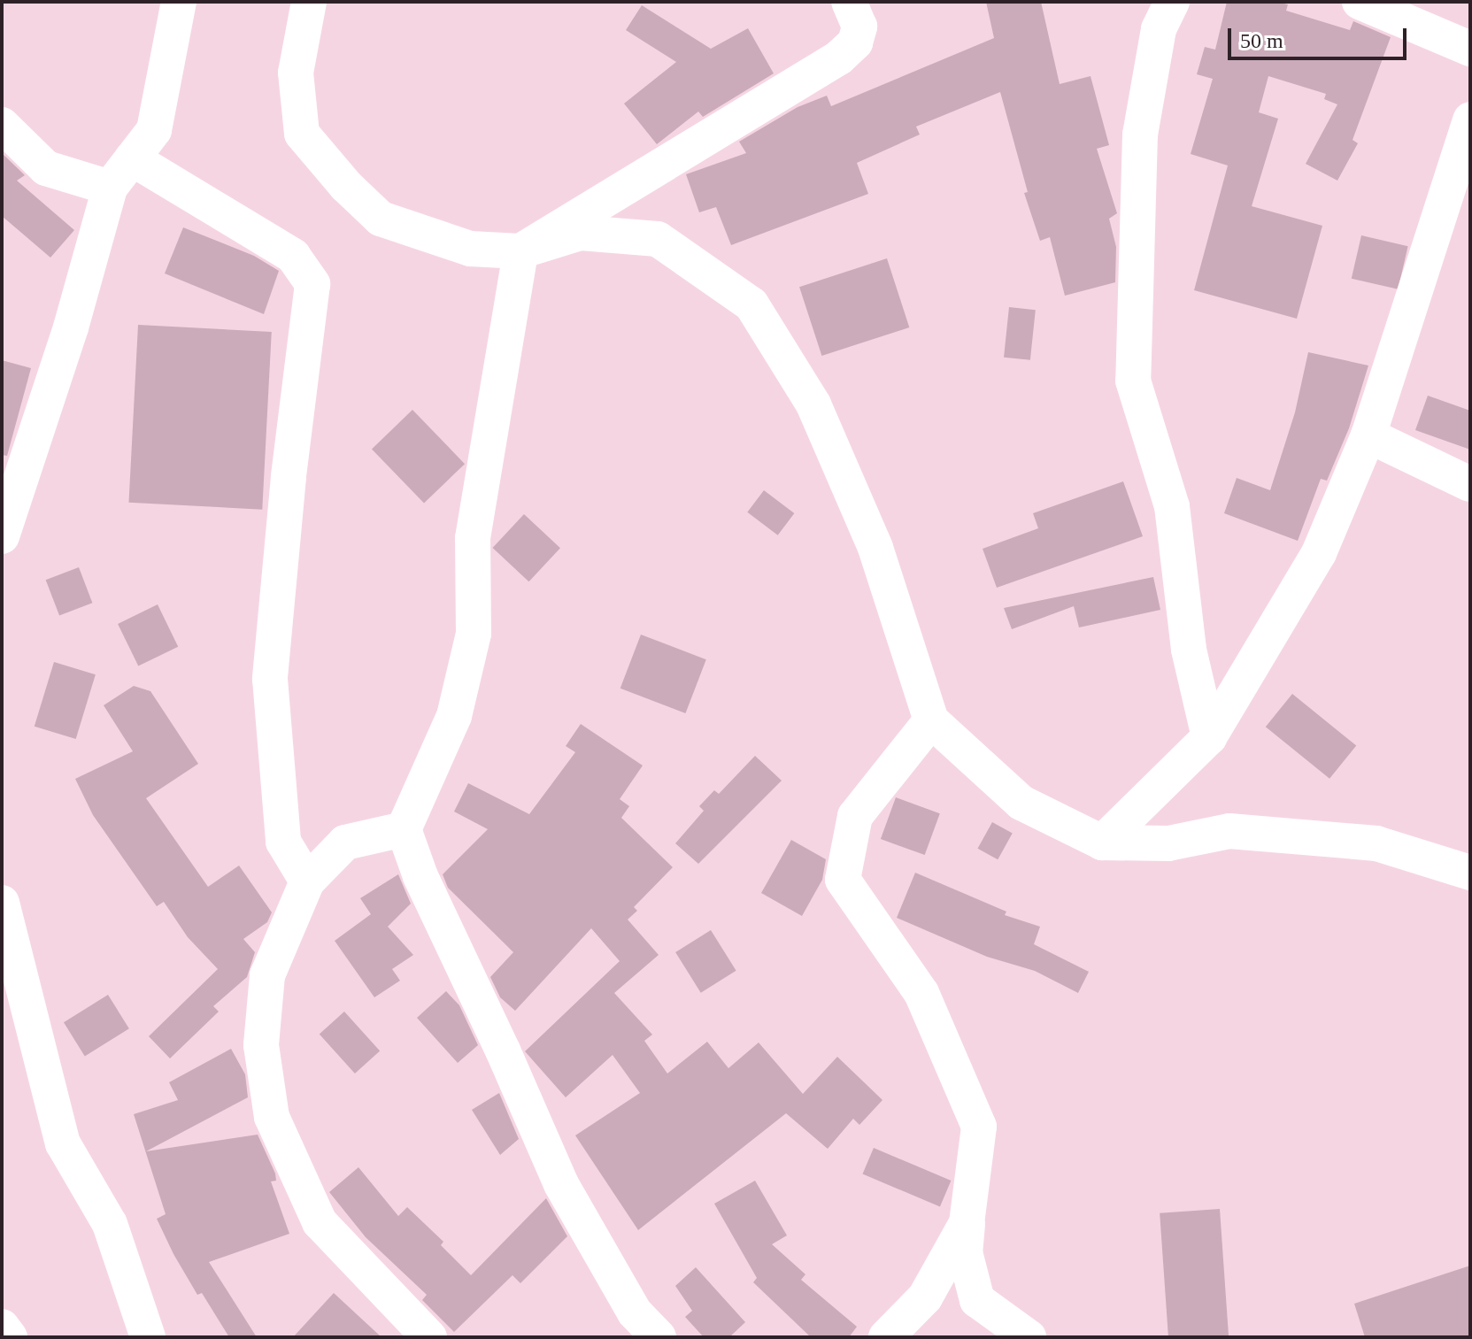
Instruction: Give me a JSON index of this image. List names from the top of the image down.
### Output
{
  "scale_bar": "50 m"
}
